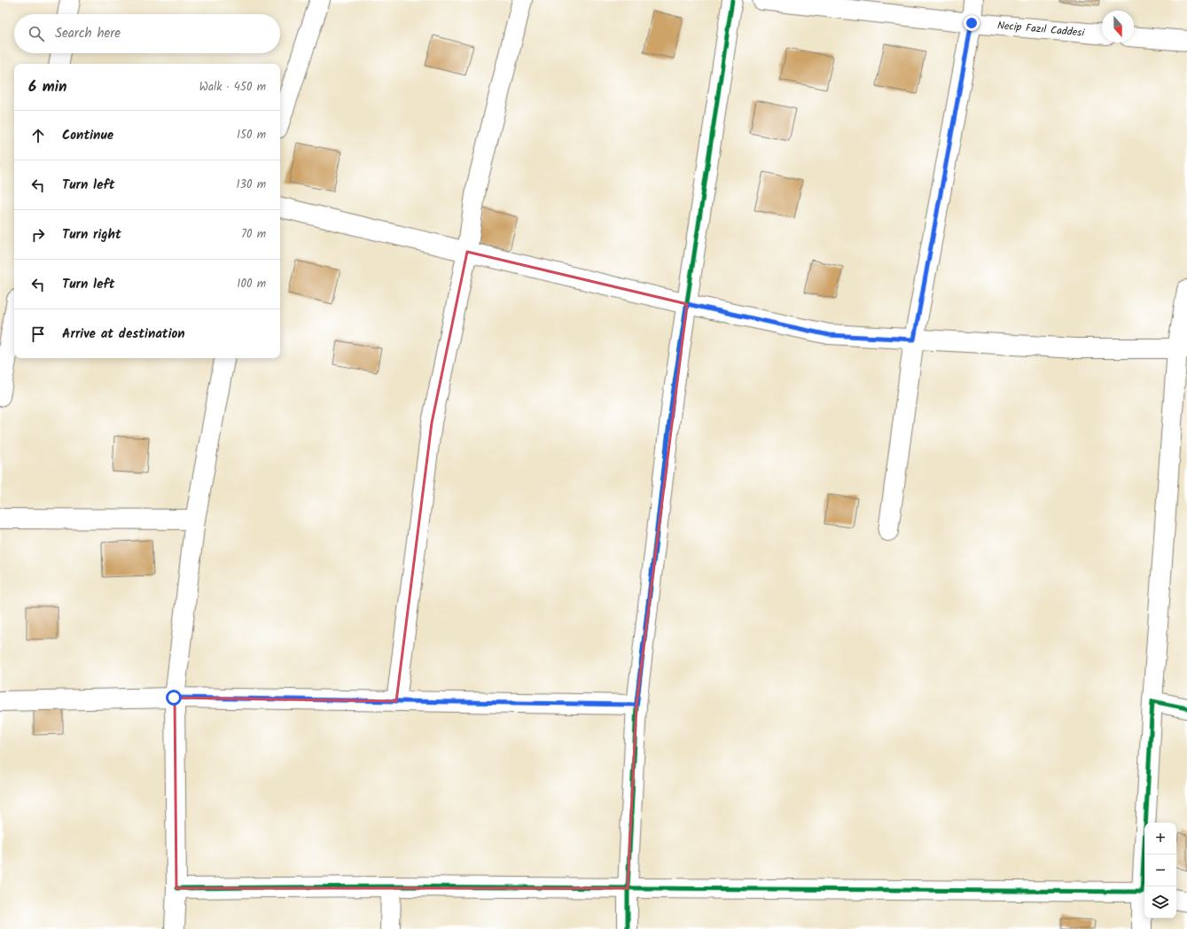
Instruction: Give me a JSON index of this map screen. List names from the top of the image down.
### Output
{
  "streets": {
    "street": ["Necip Fazıl Caddesi"]
  },
  "north": "bottom",
  "page": {
    "search": "Search here",
    "heading": ["6 min", "Walk · 450 m"],
    "list": [
      ["Continue", "150 m"],
      ["Turn left", "130 m"],
      ["Turn right", "70 m"],
      ["Turn left", "100 m"],
      "Arrive at destination"
    ],
    "map_buttons": ["+", "−"]
  }
}
